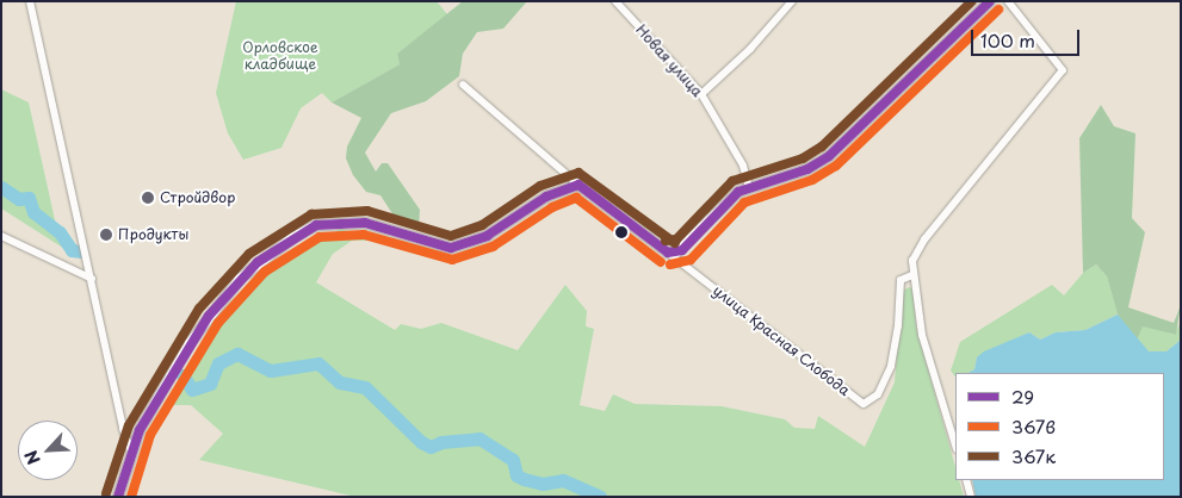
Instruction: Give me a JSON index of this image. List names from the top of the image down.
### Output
{
  "streets": {
    "street": ["Новая улица", "улица Красная Слобода"]
  },
  "parks": ["Орловское кладбище"],
  "places": ["Стройдвор", "Продукты"],
  "lines": ["transit line 29", "transit line 367к", "transit line 367в"],
  "legend": ["29", "367в", "367к"],
  "scale_bar": "100 m",
  "north": "bottom left"
}
